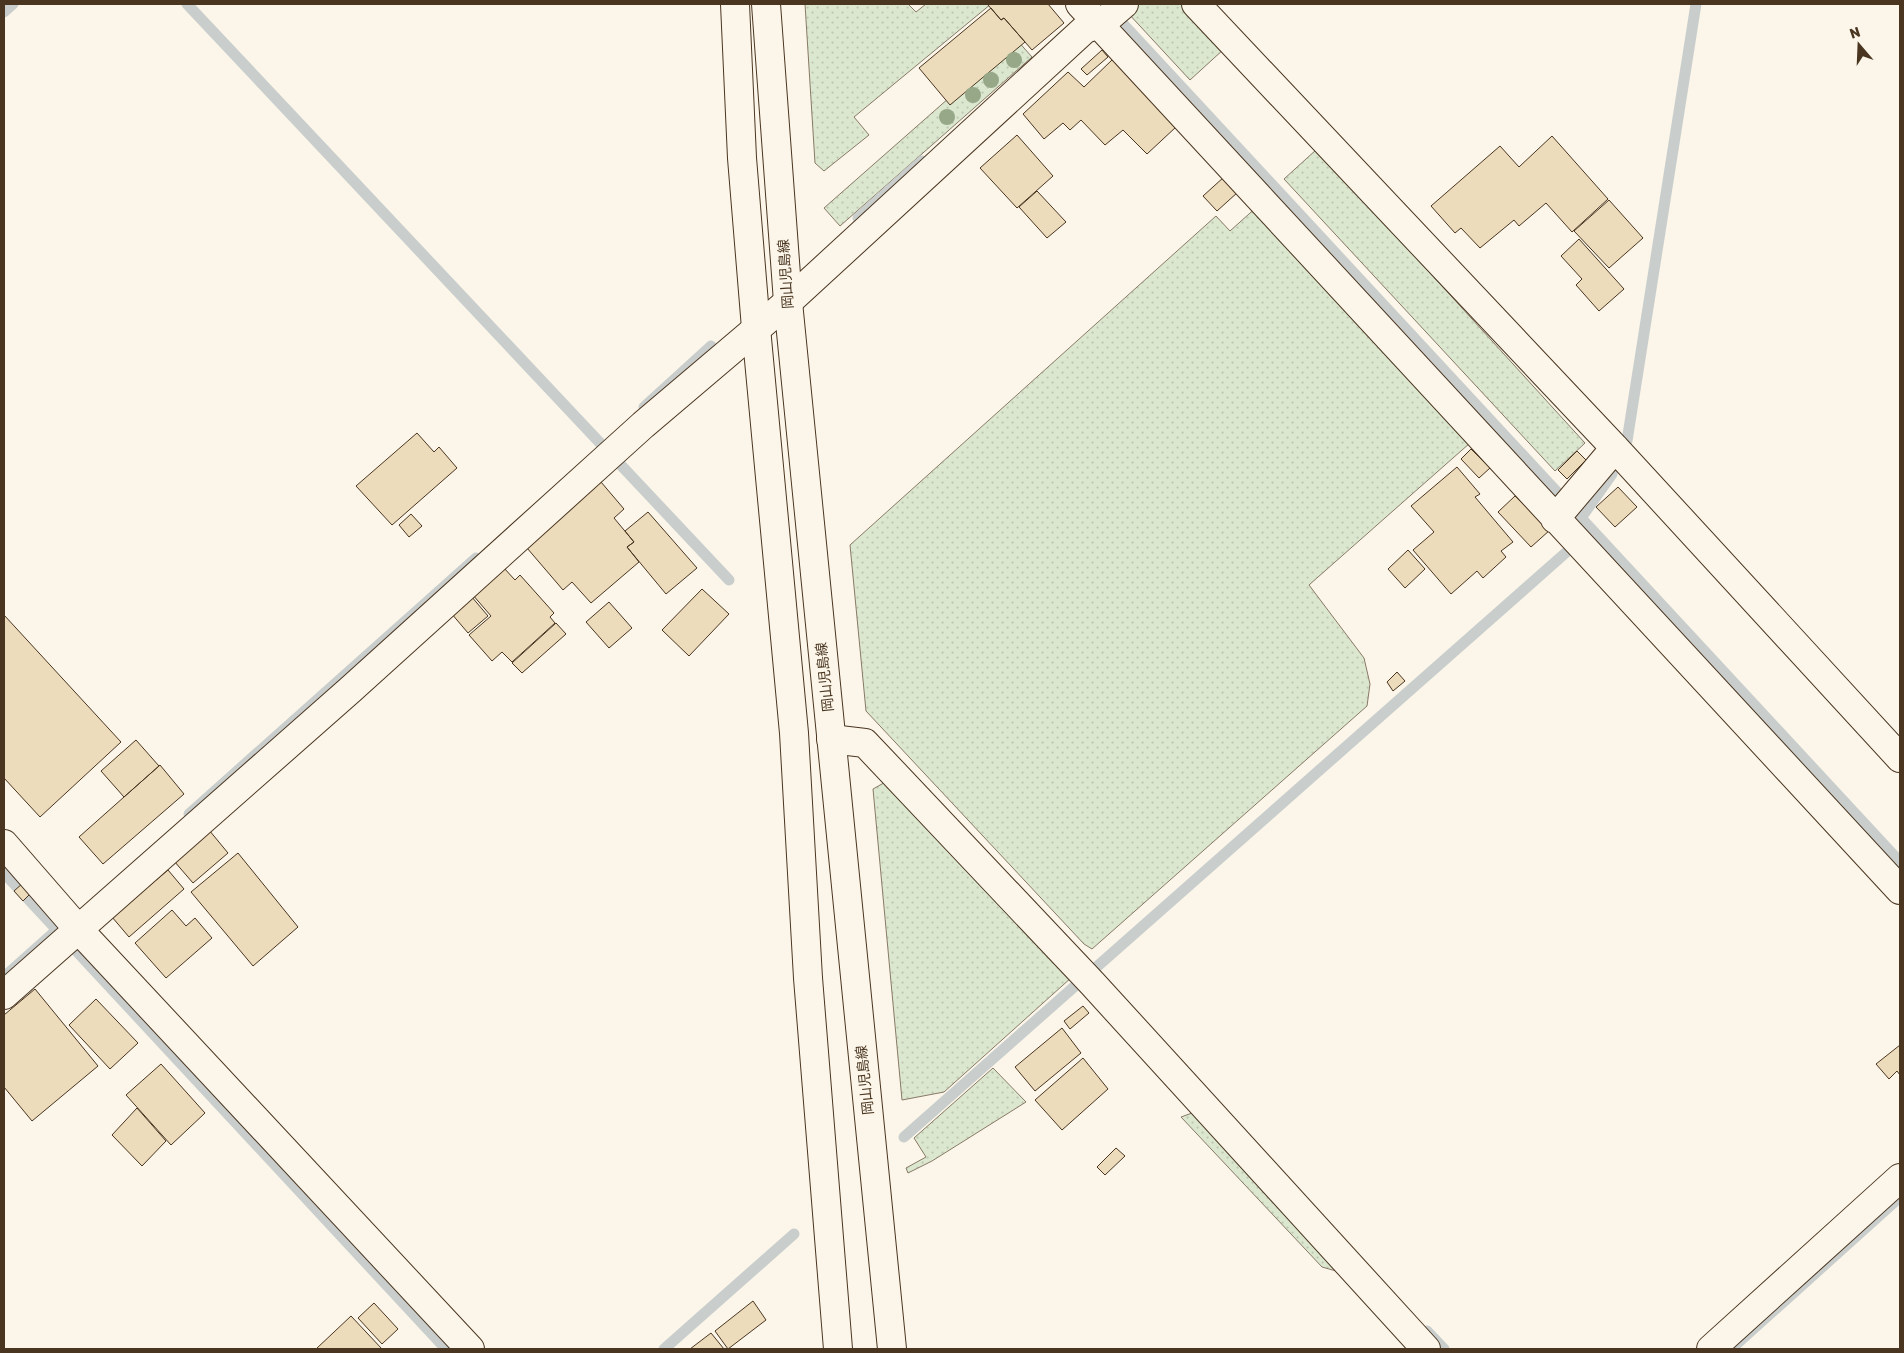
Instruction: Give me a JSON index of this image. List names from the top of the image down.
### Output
{
  "streets": {
    "street": ["岡山児島線"]
  },
  "north": "top"
}
